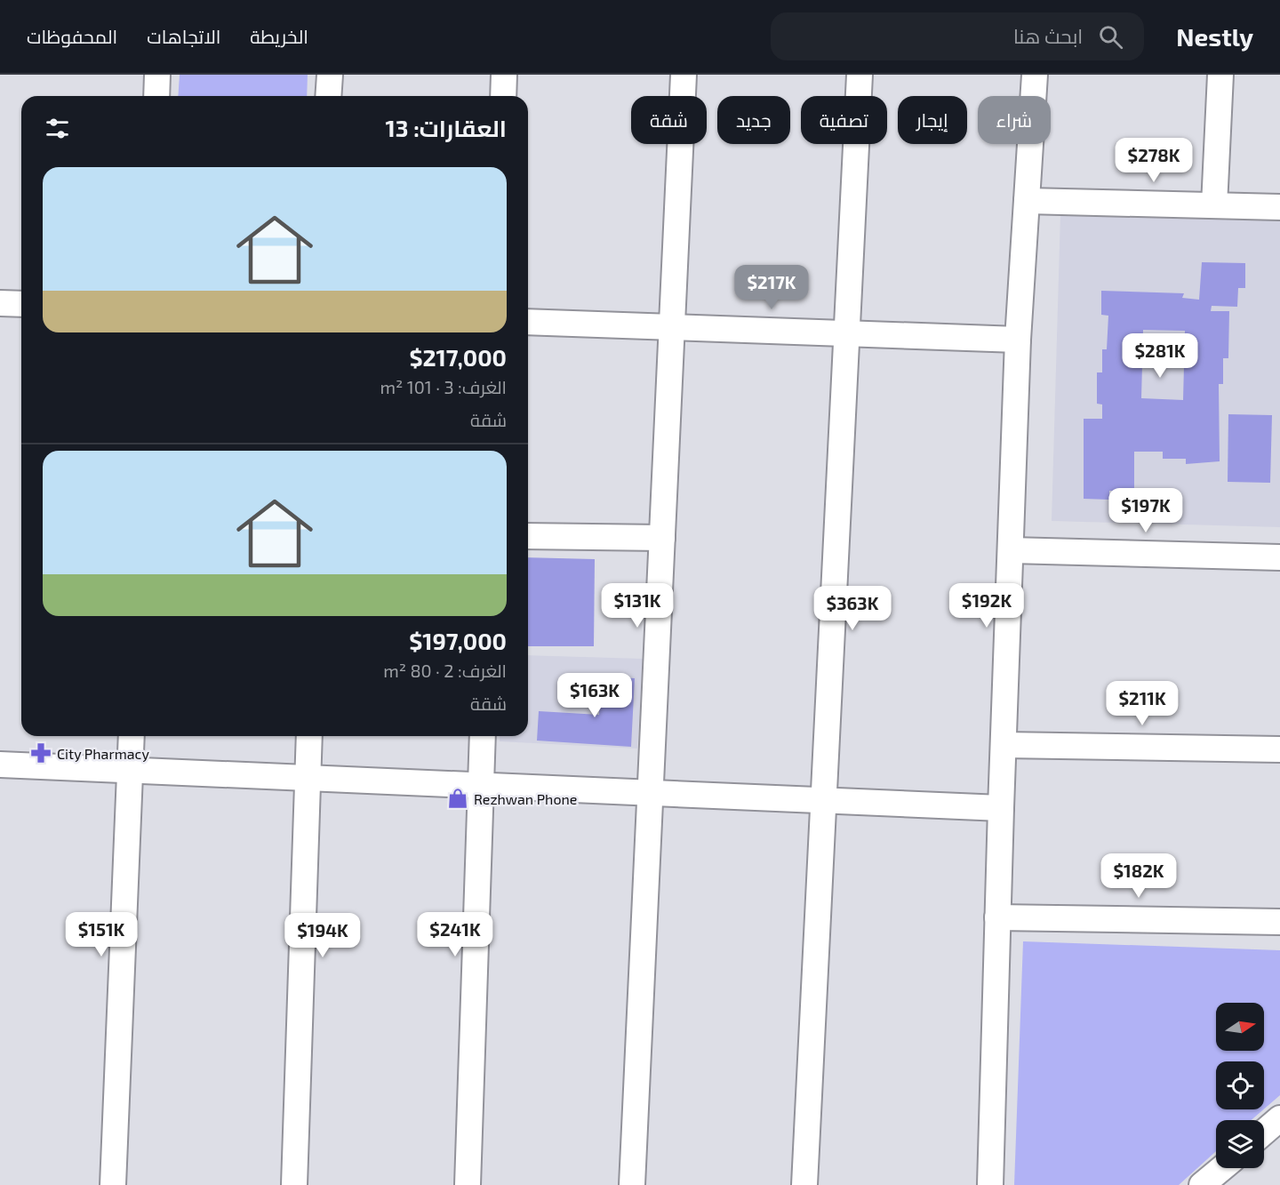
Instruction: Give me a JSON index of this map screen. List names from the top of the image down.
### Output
{
  "places": {
    "pharmacy": ["City Pharmacy"],
    "shop": ["Rezhwan Phone"]
  },
  "north": "right",
  "page": {
    "header": "Nestly",
    "search": "ابحث هنا",
    "nav": ["الخريطة", "الاتجاهات", "المحفوظات"],
    "chip": [
      "شراء",
      "إيجار",
      "تصفية",
      "جديد",
      "شقة"
    ],
    "heading": "العقارات: 13",
    "price": [
      "$278K",
      "$217K",
      "$281K",
      "$197K",
      "$131K",
      "$192K",
      "$363K",
      "$163K",
      "$211K",
      "$182K",
      "$151K",
      "$241K",
      "$194K"
    ],
    "list": [
      {
        "name": "$217,000",
        "note": "الغرف: 3 · 101 m² · شقة"
      },
      {
        "name": "$197,000",
        "note": "الغرف: 2 · 80 m² · شقة"
      }
    ]
  }
}
